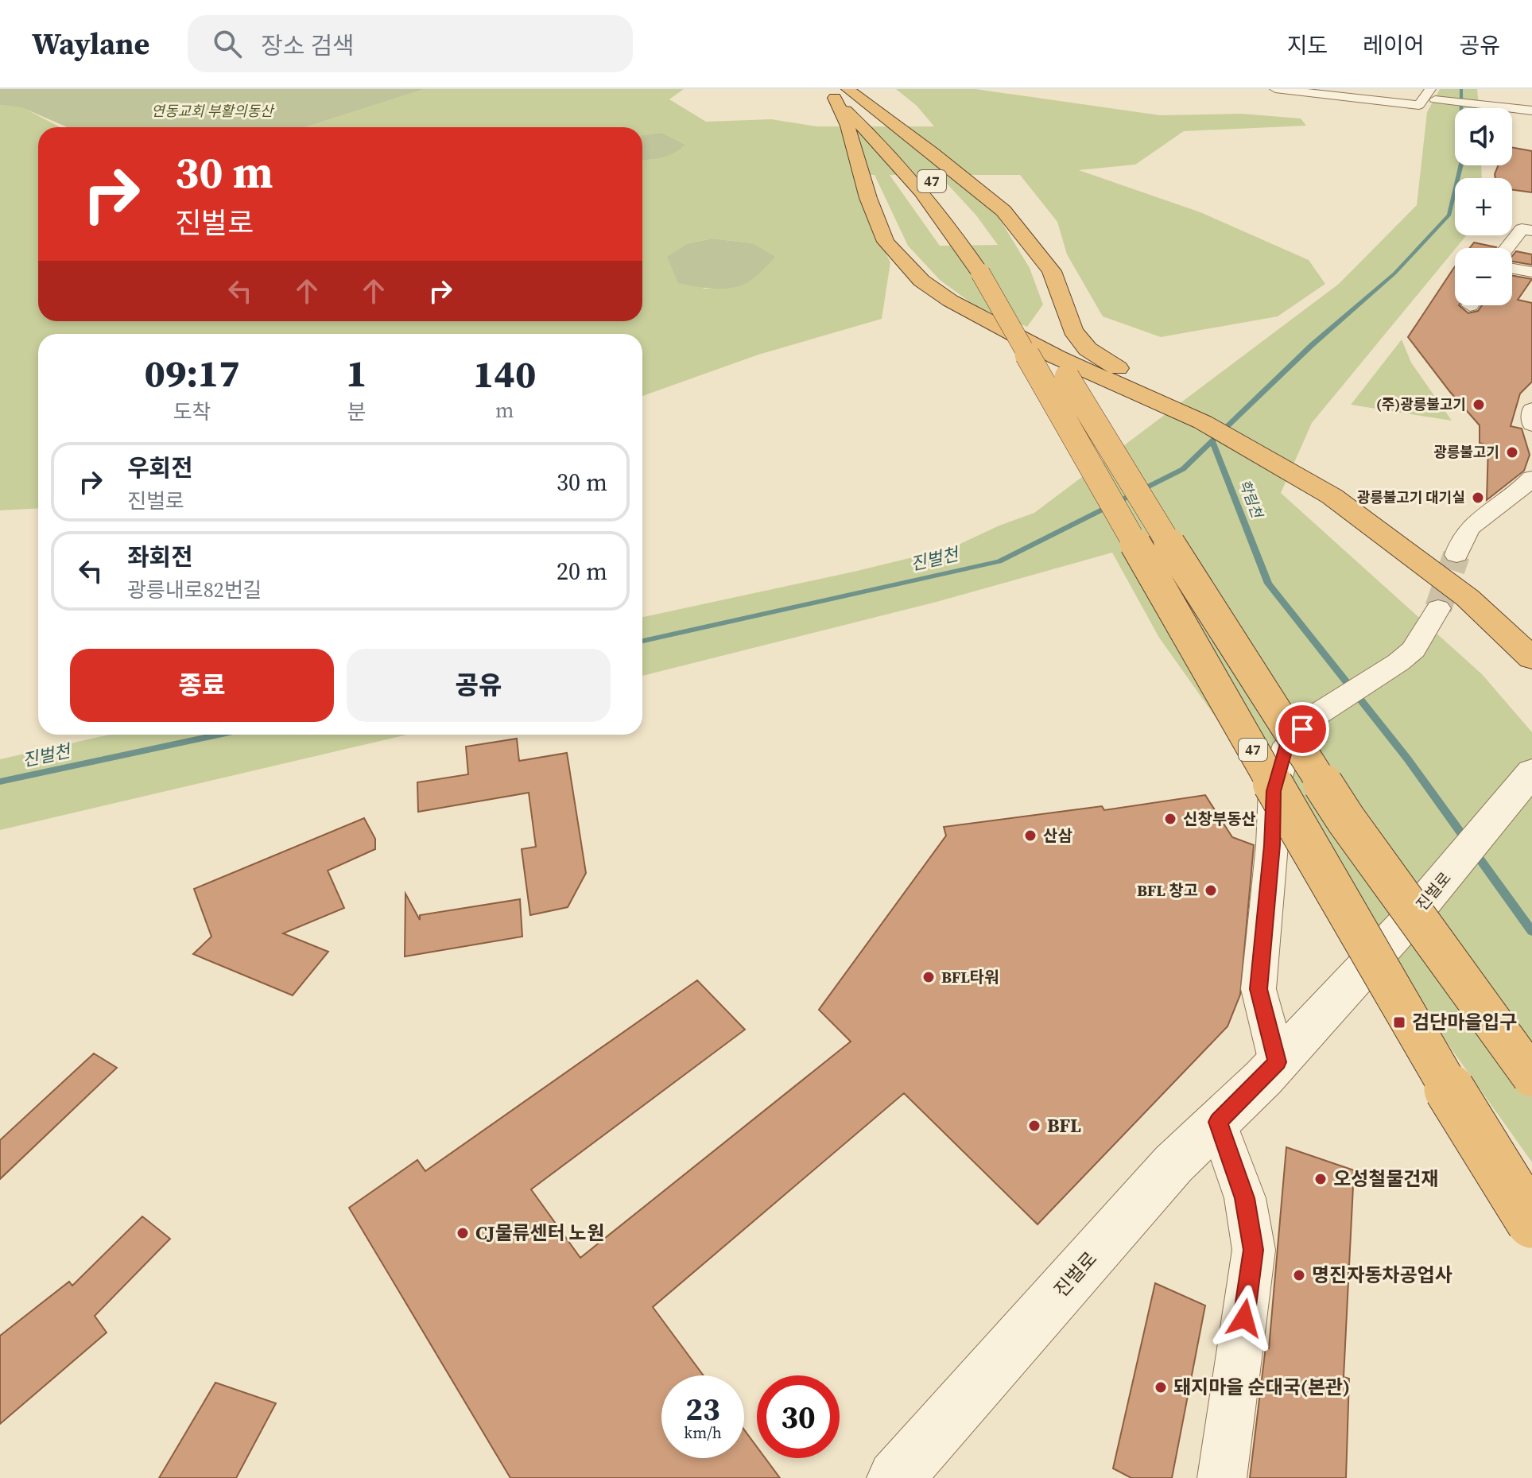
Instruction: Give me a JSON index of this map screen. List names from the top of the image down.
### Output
{
  "streets": {
    "highway": ["47"],
    "street": ["진벌로"]
  },
  "water": ["학림천", "진벌천"],
  "parks": ["연동교회 부활의동산"],
  "places": {
    "other": [
      "(주)광릉불고기",
      "광릉불고기",
      "광릉불고기 대기실",
      "신창부동산",
      "산삼",
      "BFL 창고",
      "BFL타워",
      "BFL",
      "오성철물건재",
      "CJ물류센터 노원",
      "명진자동차공업사",
      "돼지마을 순대국(본관)"
    ],
    "transit": ["검단마을입구"]
  },
  "page": {
    "header": "Waylane",
    "search": "장소 검색",
    "nav": ["지도", "레이어", "공유"],
    "map_buttons": ["+", "−"],
    "turn": ["30 m", "진벌로"],
    "eta": [
      "09:17",
      "도착",
      "1",
      "분",
      "140",
      "m"
    ],
    "list": [
      {
        "name": "우회전",
        "note": "진벌로",
        "value": "30 m"
      },
      {
        "name": "좌회전",
        "note": "광릉내로82번길",
        "value": "20 m"
      }
    ],
    "buttons": ["종료", "공유"],
    "speed": "23 km/h",
    "limit": "30"
  }
}
